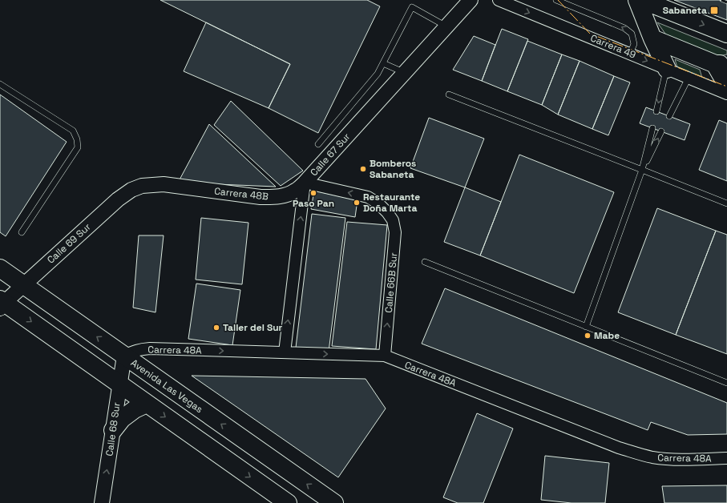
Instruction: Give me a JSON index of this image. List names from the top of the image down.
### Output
{
  "streets": {
    "main road": ["Avenida Las Vegas"],
    "street": [
      "Carrera 49",
      "Calle 67 Sur",
      "Carrera 48B",
      "Calle 69 Sur",
      "Calle 66B Sur",
      "Carrera 48A",
      "Calle 68 Sur"
    ]
  },
  "crossings": [
    ["Calle 67 Sur", "Carrera 48B"],
    ["Calle 67 Sur", "Calle 66B Sur"],
    ["Calle 67 Sur", "Carrera 48A"],
    ["Carrera 48B", "Calle 69 Sur"],
    ["Carrera 48B", "Calle 66B Sur"],
    ["Calle 69 Sur", "Avenida Las Vegas"],
    ["Calle 66B Sur", "Carrera 48A"],
    ["Carrera 48A", "Avenida Las Vegas"],
    ["Carrera 48A", "Calle 68 Sur"],
    ["Avenida Las Vegas", "Calle 68 Sur"]
  ],
  "one_way": [
    "Carrera 49",
    "Calle 67 Sur",
    "Calle 66B Sur",
    "Carrera 48A",
    "Calle 68 Sur"
  ],
  "places": {
    "transit": ["Sabaneta"],
    "other": [
      "Bomberos Sabaneta",
      "Paso Pan",
      "Restaurante Doña Marta",
      "Taller del Sur",
      "Mabe"
    ]
  }
}
